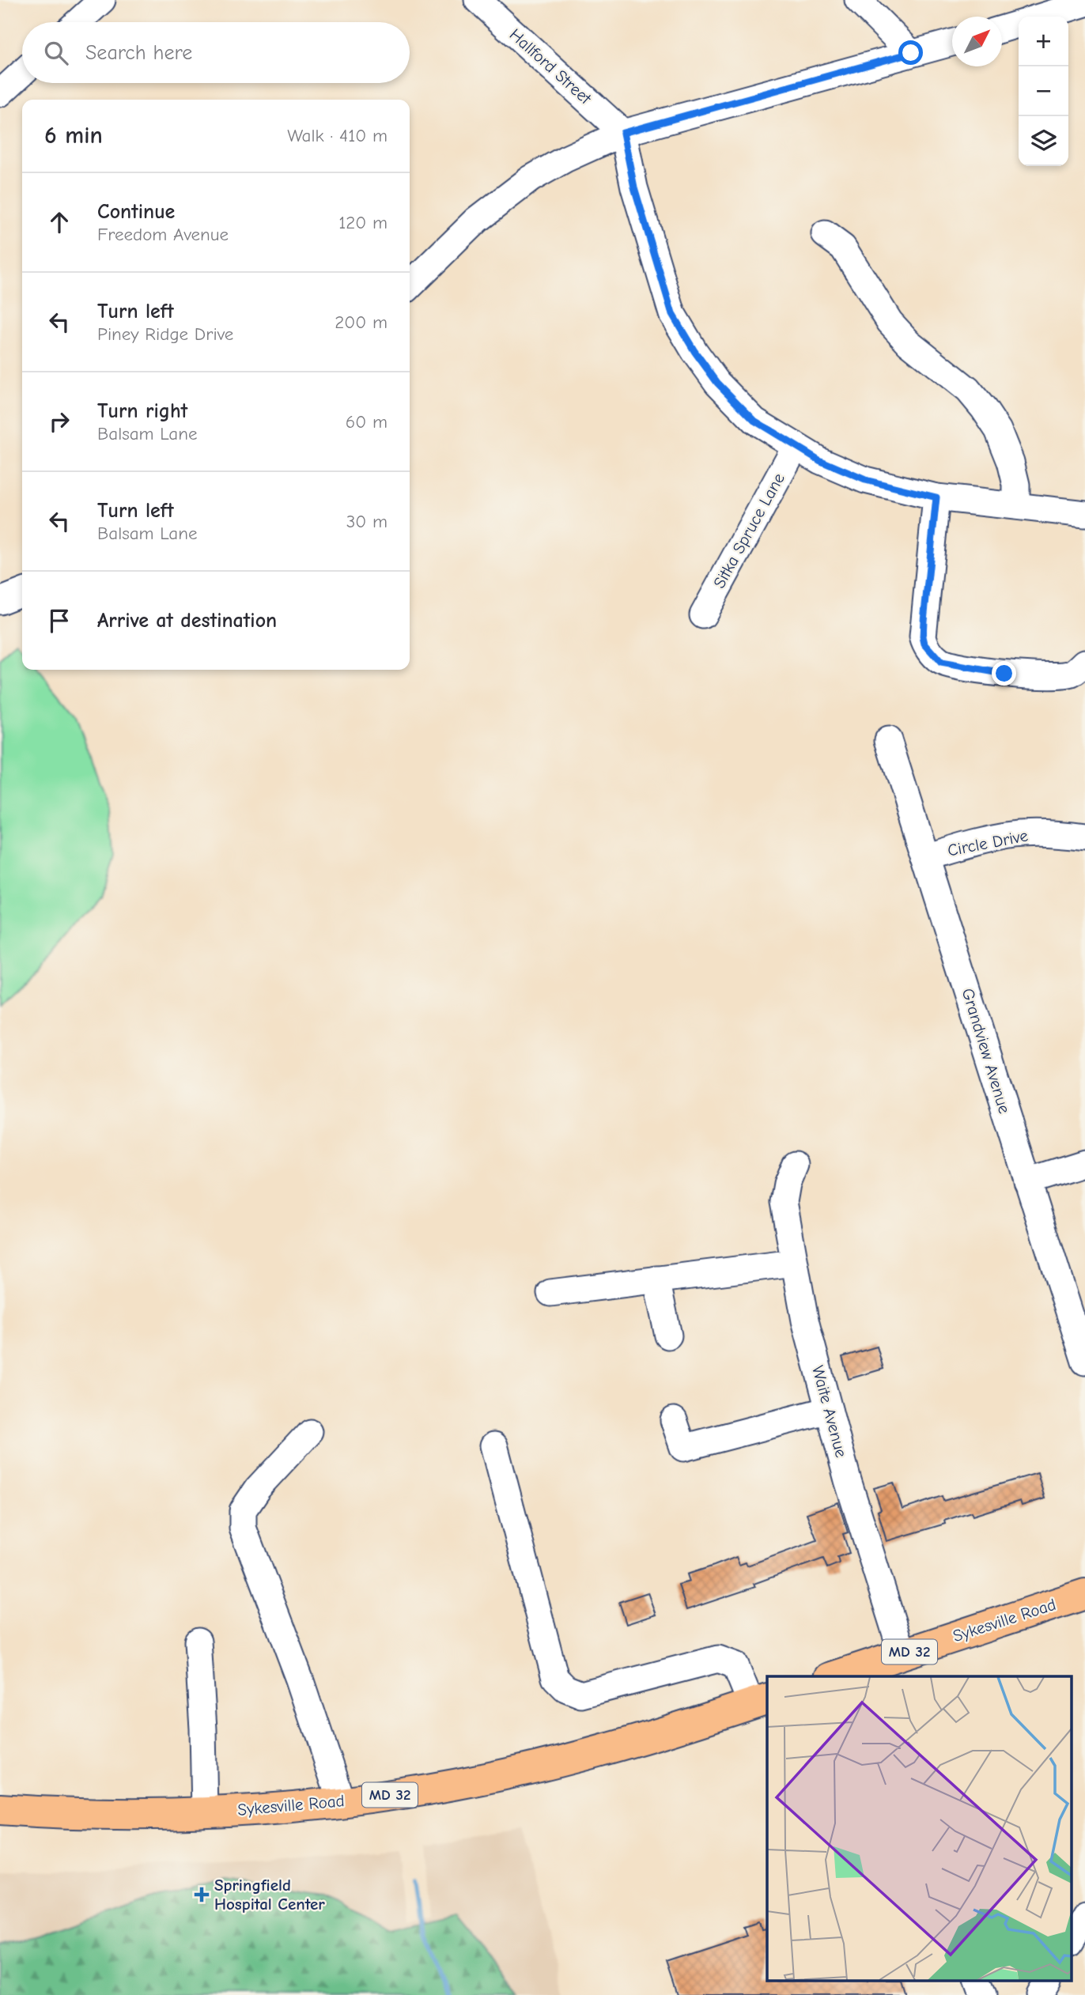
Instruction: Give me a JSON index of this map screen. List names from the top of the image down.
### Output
{
  "streets": {
    "main road": ["Sykesville Road", "MD 32"],
    "street": [
      "Hallford Street",
      "Sitka Spruce Lane",
      "Circle Drive",
      "Grandview Avenue",
      "Waite Avenue"
    ]
  },
  "crossings": [
    ["Circle Drive", "Grandview Avenue"],
    ["Waite Avenue", "Sykesville Road"]
  ],
  "places": {
    "health": ["Springfield Hospital Center"]
  },
  "north": "top right",
  "page": {
    "map_buttons": ["+", "−"],
    "search": "Search here",
    "heading": ["6 min", "Walk · 410 m"],
    "list": [
      ["Continue", "Freedom Avenue", "120 m"],
      ["Turn left", "Piney Ridge Drive", "200 m"],
      ["Turn right", "Balsam Lane", "60 m"],
      ["Turn left", "Balsam Lane", "30 m"],
      "Arrive at destination"
    ]
  }
}
